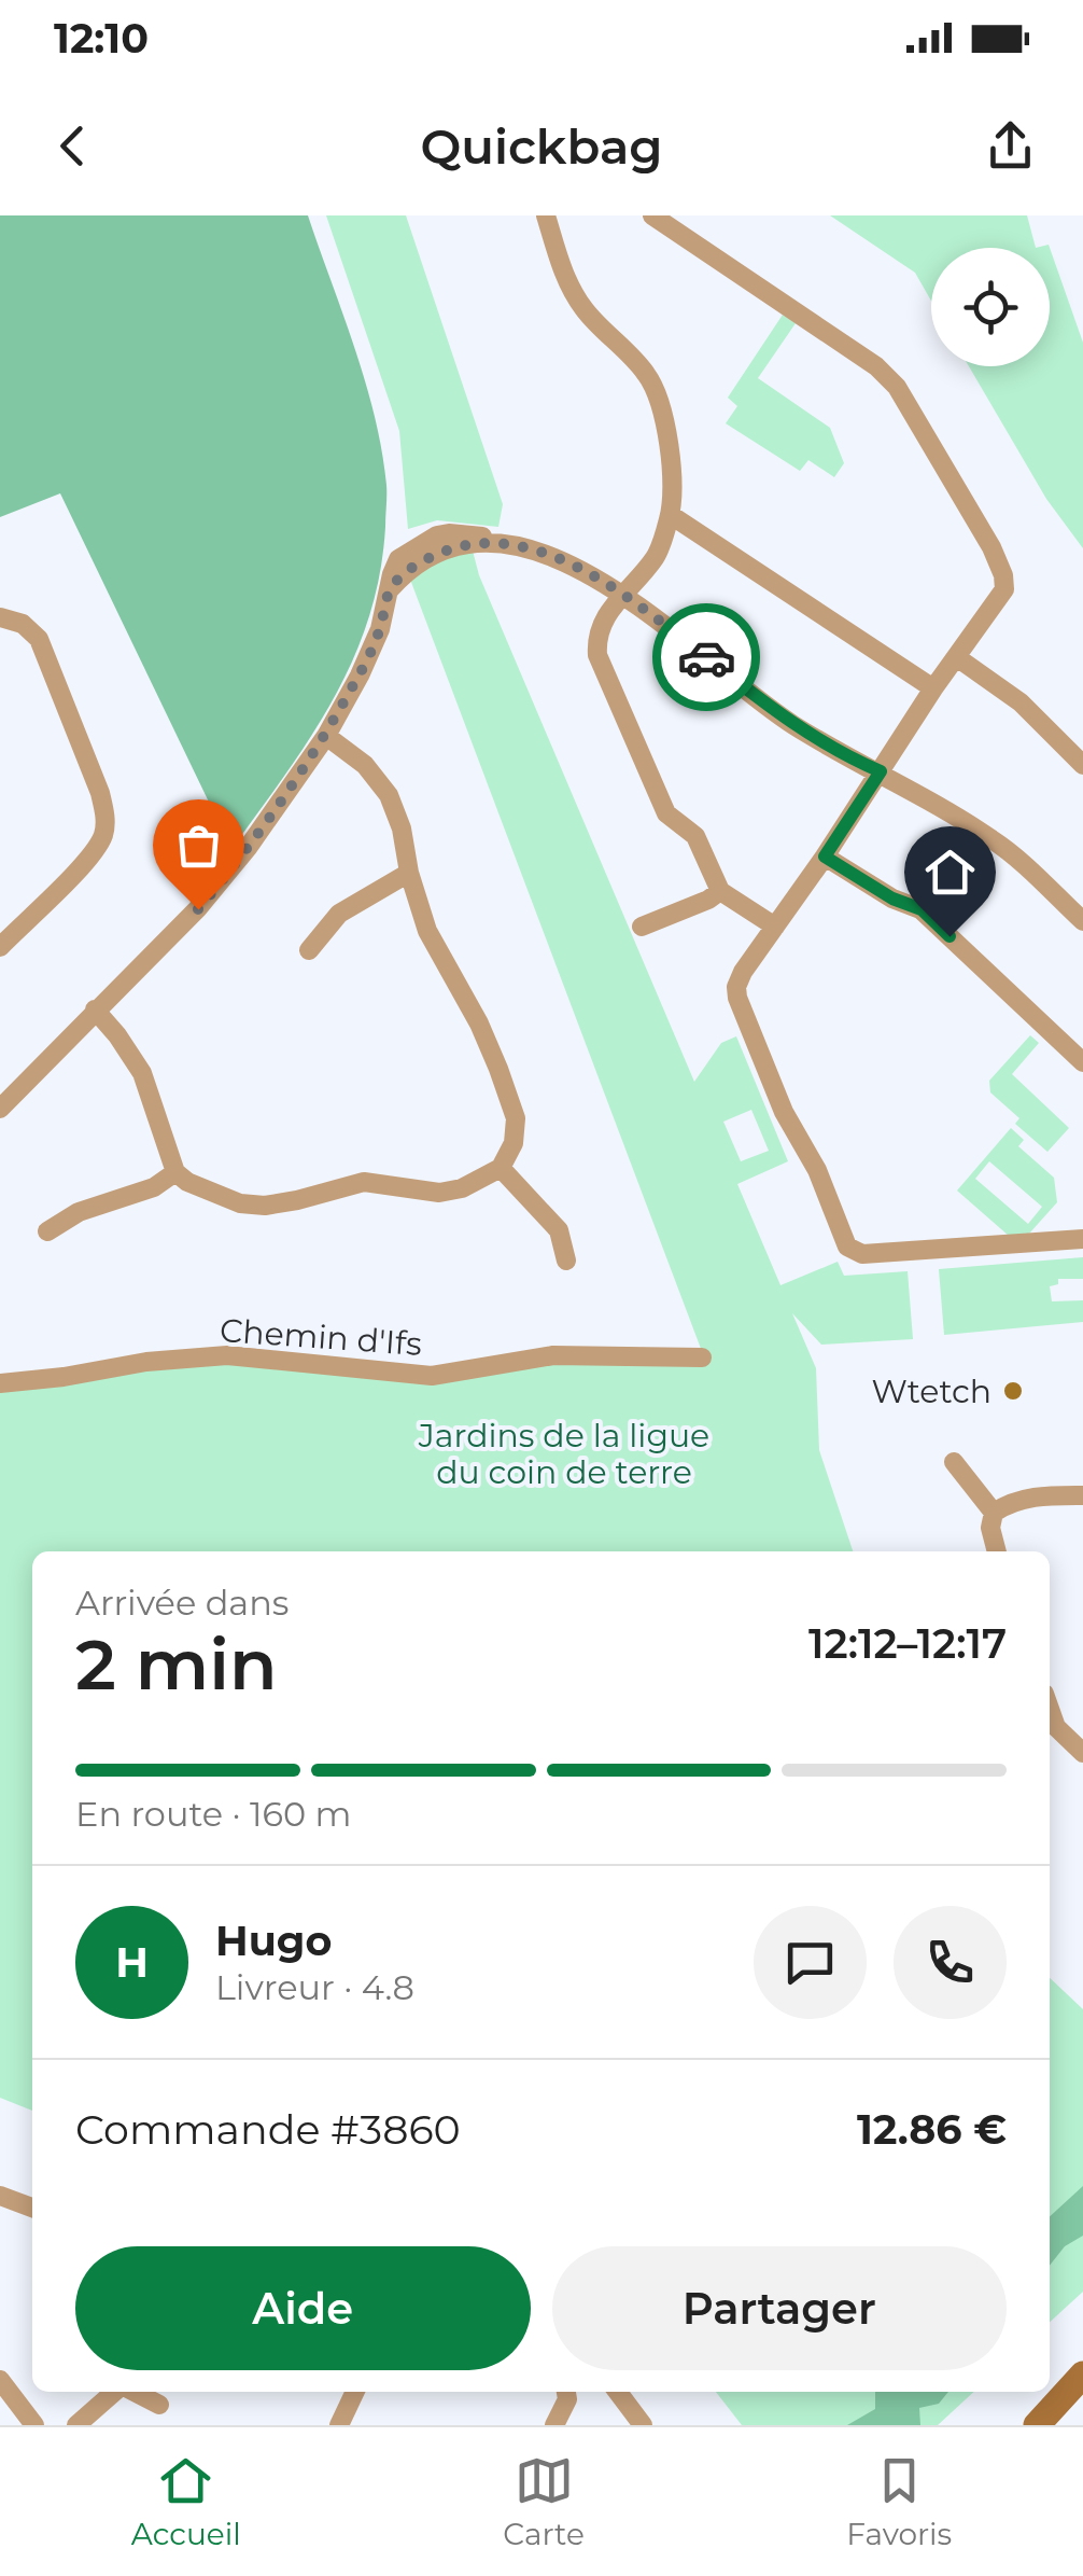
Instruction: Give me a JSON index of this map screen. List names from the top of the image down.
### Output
{
  "streets": {
    "street": ["Chemin d'Ifs"]
  },
  "parks": ["Jardins de la ligue du coin de terre"],
  "places": ["Wtetch"],
  "page": {
    "status": "12:10",
    "header": "Quickbag",
    "heading": ["2 min", "Arrivée dans", "12:12–12:17"],
    "panel": [
      "Hugo",
      "Livreur · 4.8",
      "Commande #3860",
      "12.86 €"
    ],
    "bar": "En route · 160 m",
    "round": "H",
    "buttons": ["Aide", "Partager"],
    "tabs": ["Accueil", "Carte", "Favoris"]
  }
}
